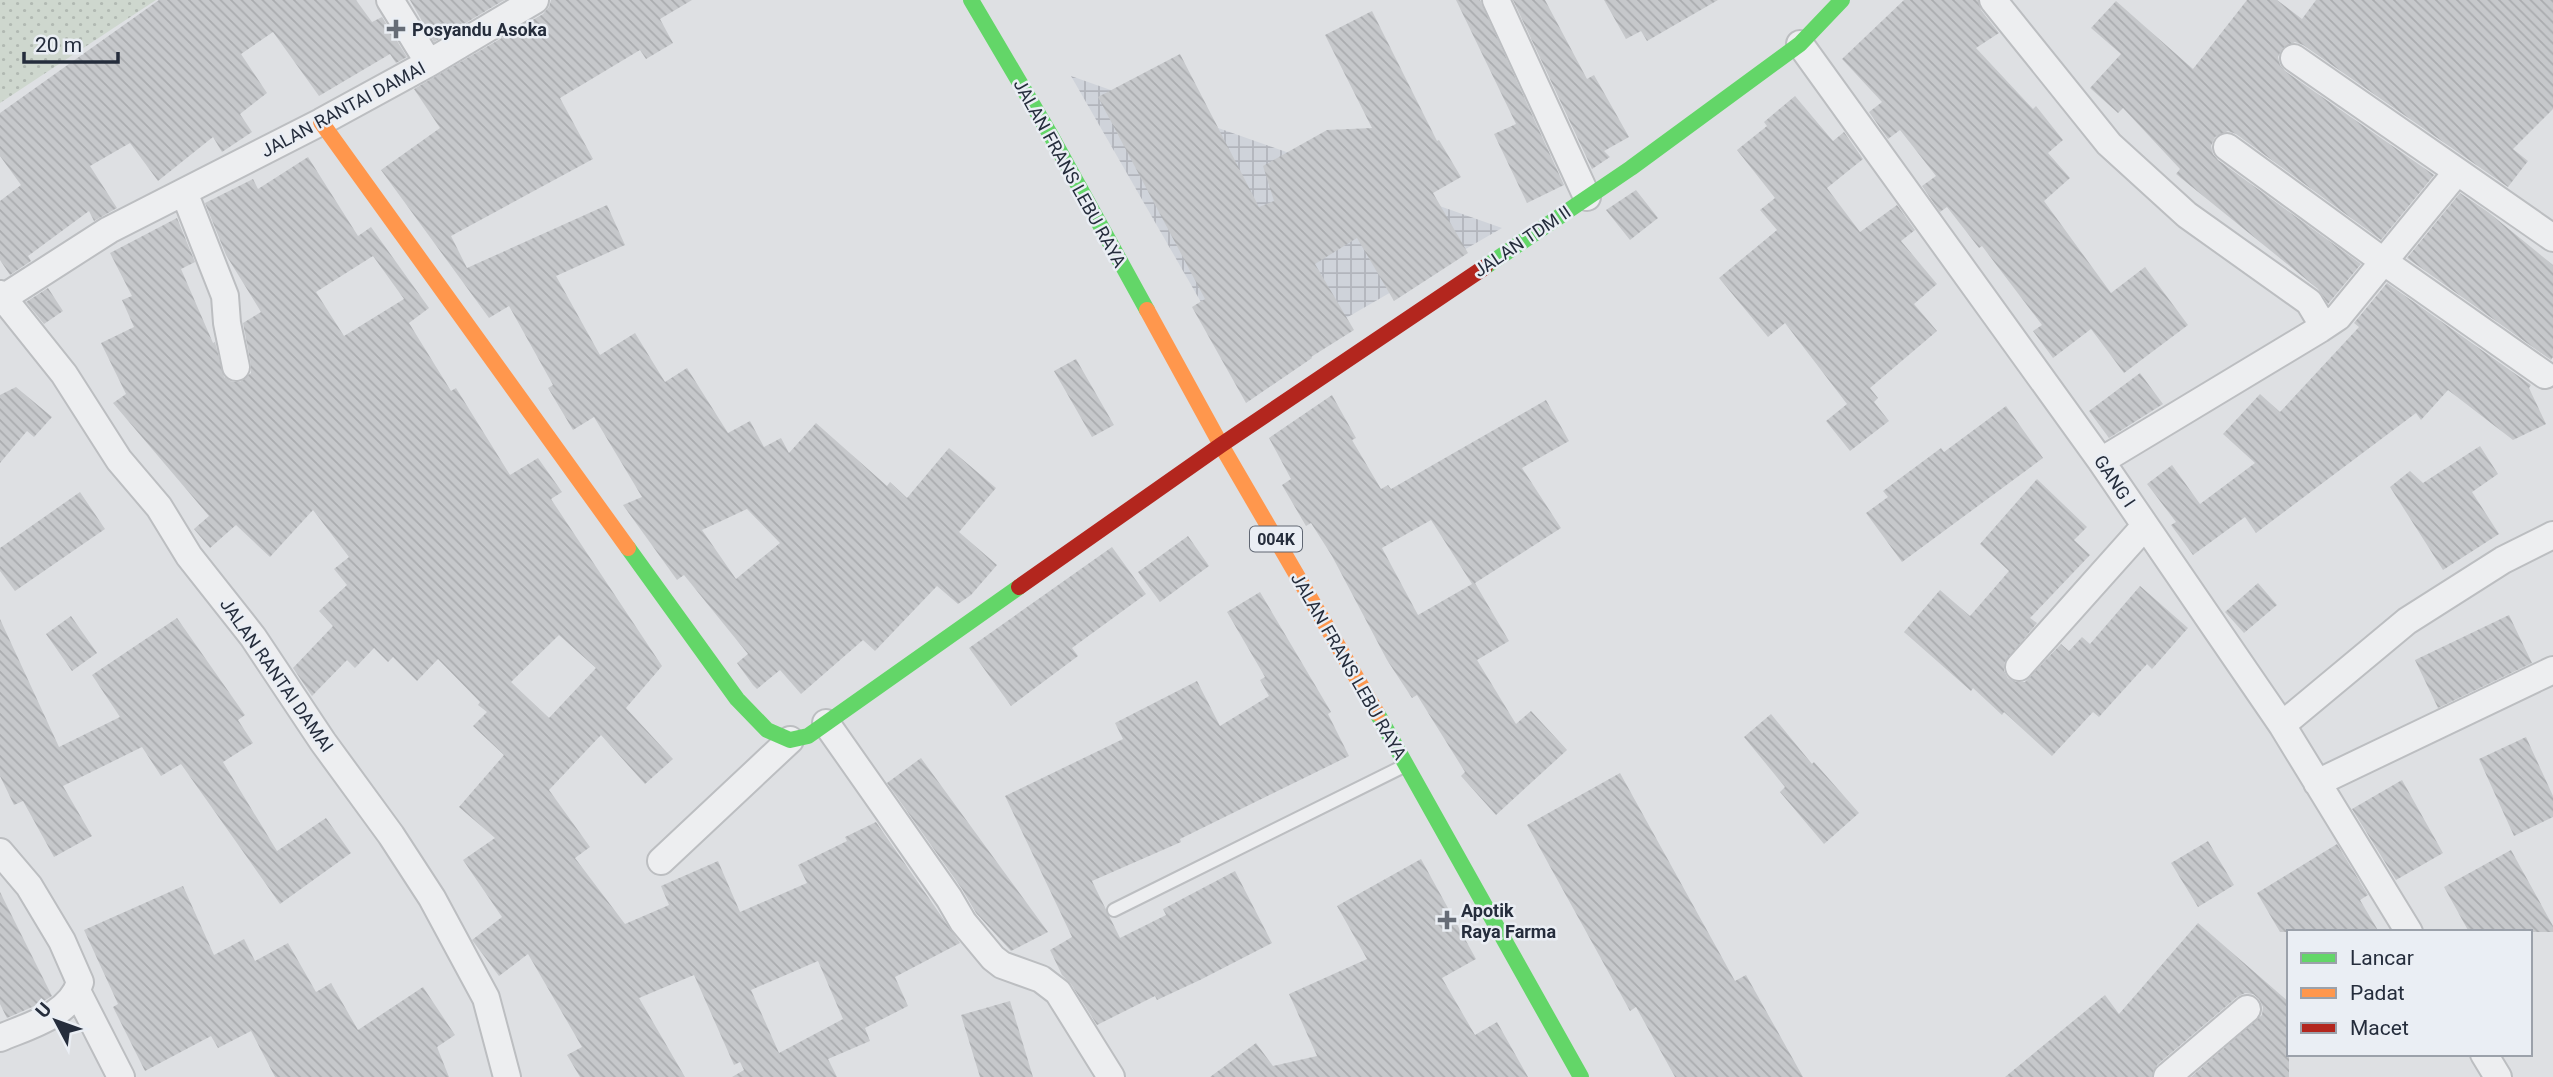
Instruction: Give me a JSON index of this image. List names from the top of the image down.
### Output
{
  "streets": {
    "street": [
      "JALAN RANTAI DAMAI",
      "JALAN FRANS LEBU RAYA",
      "JALAN TDM II",
      "GANG I",
      "004K"
    ]
  },
  "crossings": [
    ["JALAN FRANS LEBU RAYA", "JALAN TDM II"],
    ["JALAN TDM II", "GANG I"]
  ],
  "places": {
    "health": ["Posyandu Asoka", "Apotik Raya Farma"]
  },
  "legend": ["Lancar", "Padat", "Macet"],
  "scale_bar": "20 m",
  "north": "top left"
}
